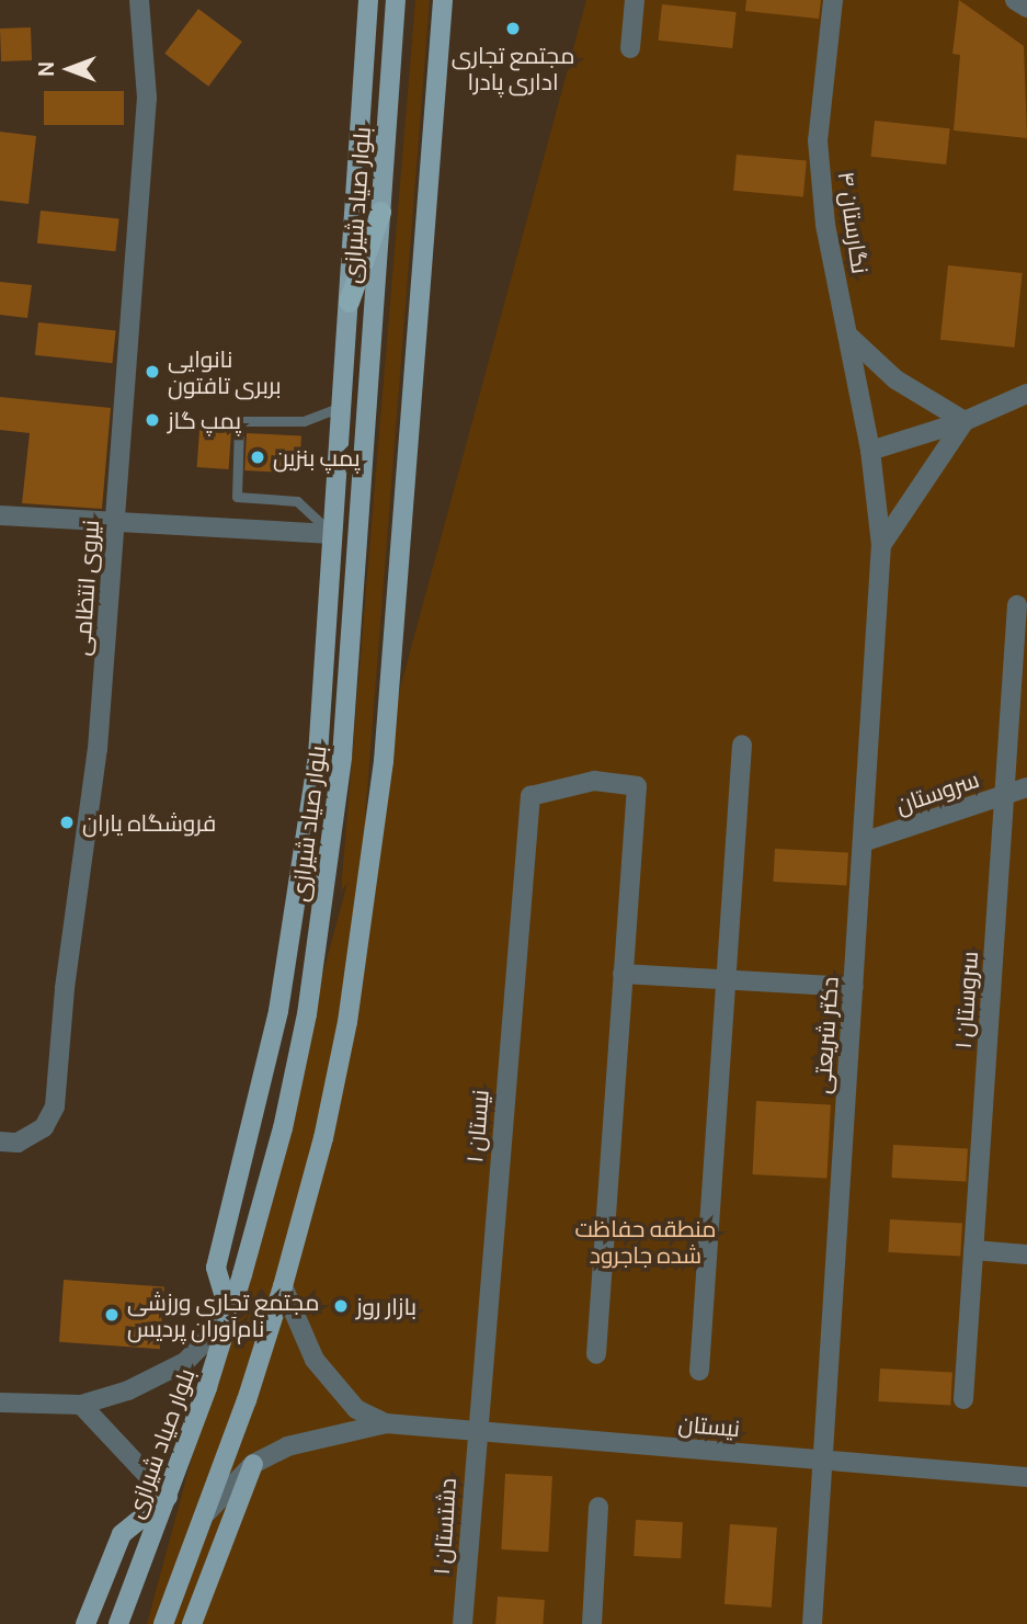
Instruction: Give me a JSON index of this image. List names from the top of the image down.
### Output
{
  "streets": {
    "main road": ["بلوار صیاد شیرازی"],
    "street": [
      "نگارستان ۴",
      "نیروی انتظامی",
      "سروستان",
      "سروستان ۱",
      "دکتر شریعتی",
      "نیستان ۱",
      "نیستان",
      "دشتستان ۱"
    ]
  },
  "crossings": [
    ["نگارستان ۴", "دکتر شریعتی"],
    ["سروستان", "سروستان ۱"],
    ["سروستان", "دکتر شریعتی"],
    ["دکتر شریعتی", "نیستان"],
    ["نیستان ۱", "نیستان"],
    ["نیستان ۱", "دشتستان ۱"],
    ["نیستان", "دشتستان ۱"]
  ],
  "parks": ["منطقه حفاظت شده جاجرود"],
  "places": [
    "مجتمع تجاری اداری پادرا",
    "نانوایی بربری تافتون",
    "پمپ گاز",
    "پمپ بنزین",
    "فروشگاه یاران",
    "بازار روز",
    "مجتمع تجاری ورزشی نام‌آوران پردیس"
  ],
  "north": "left"
}
